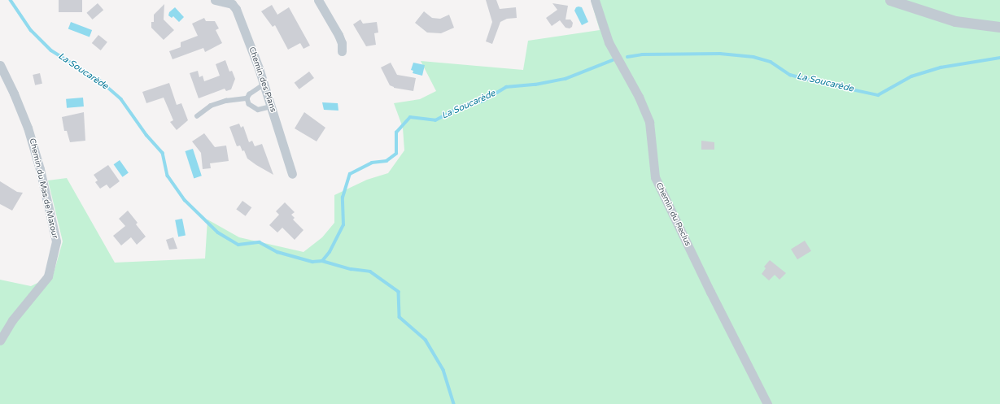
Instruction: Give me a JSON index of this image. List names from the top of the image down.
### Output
{
  "streets": {
    "street": ["Chemin des Plans", "Chemin du Mas de Matour", "Chemin du Reclus"]
  },
  "water": ["La Soucarède"]
}
